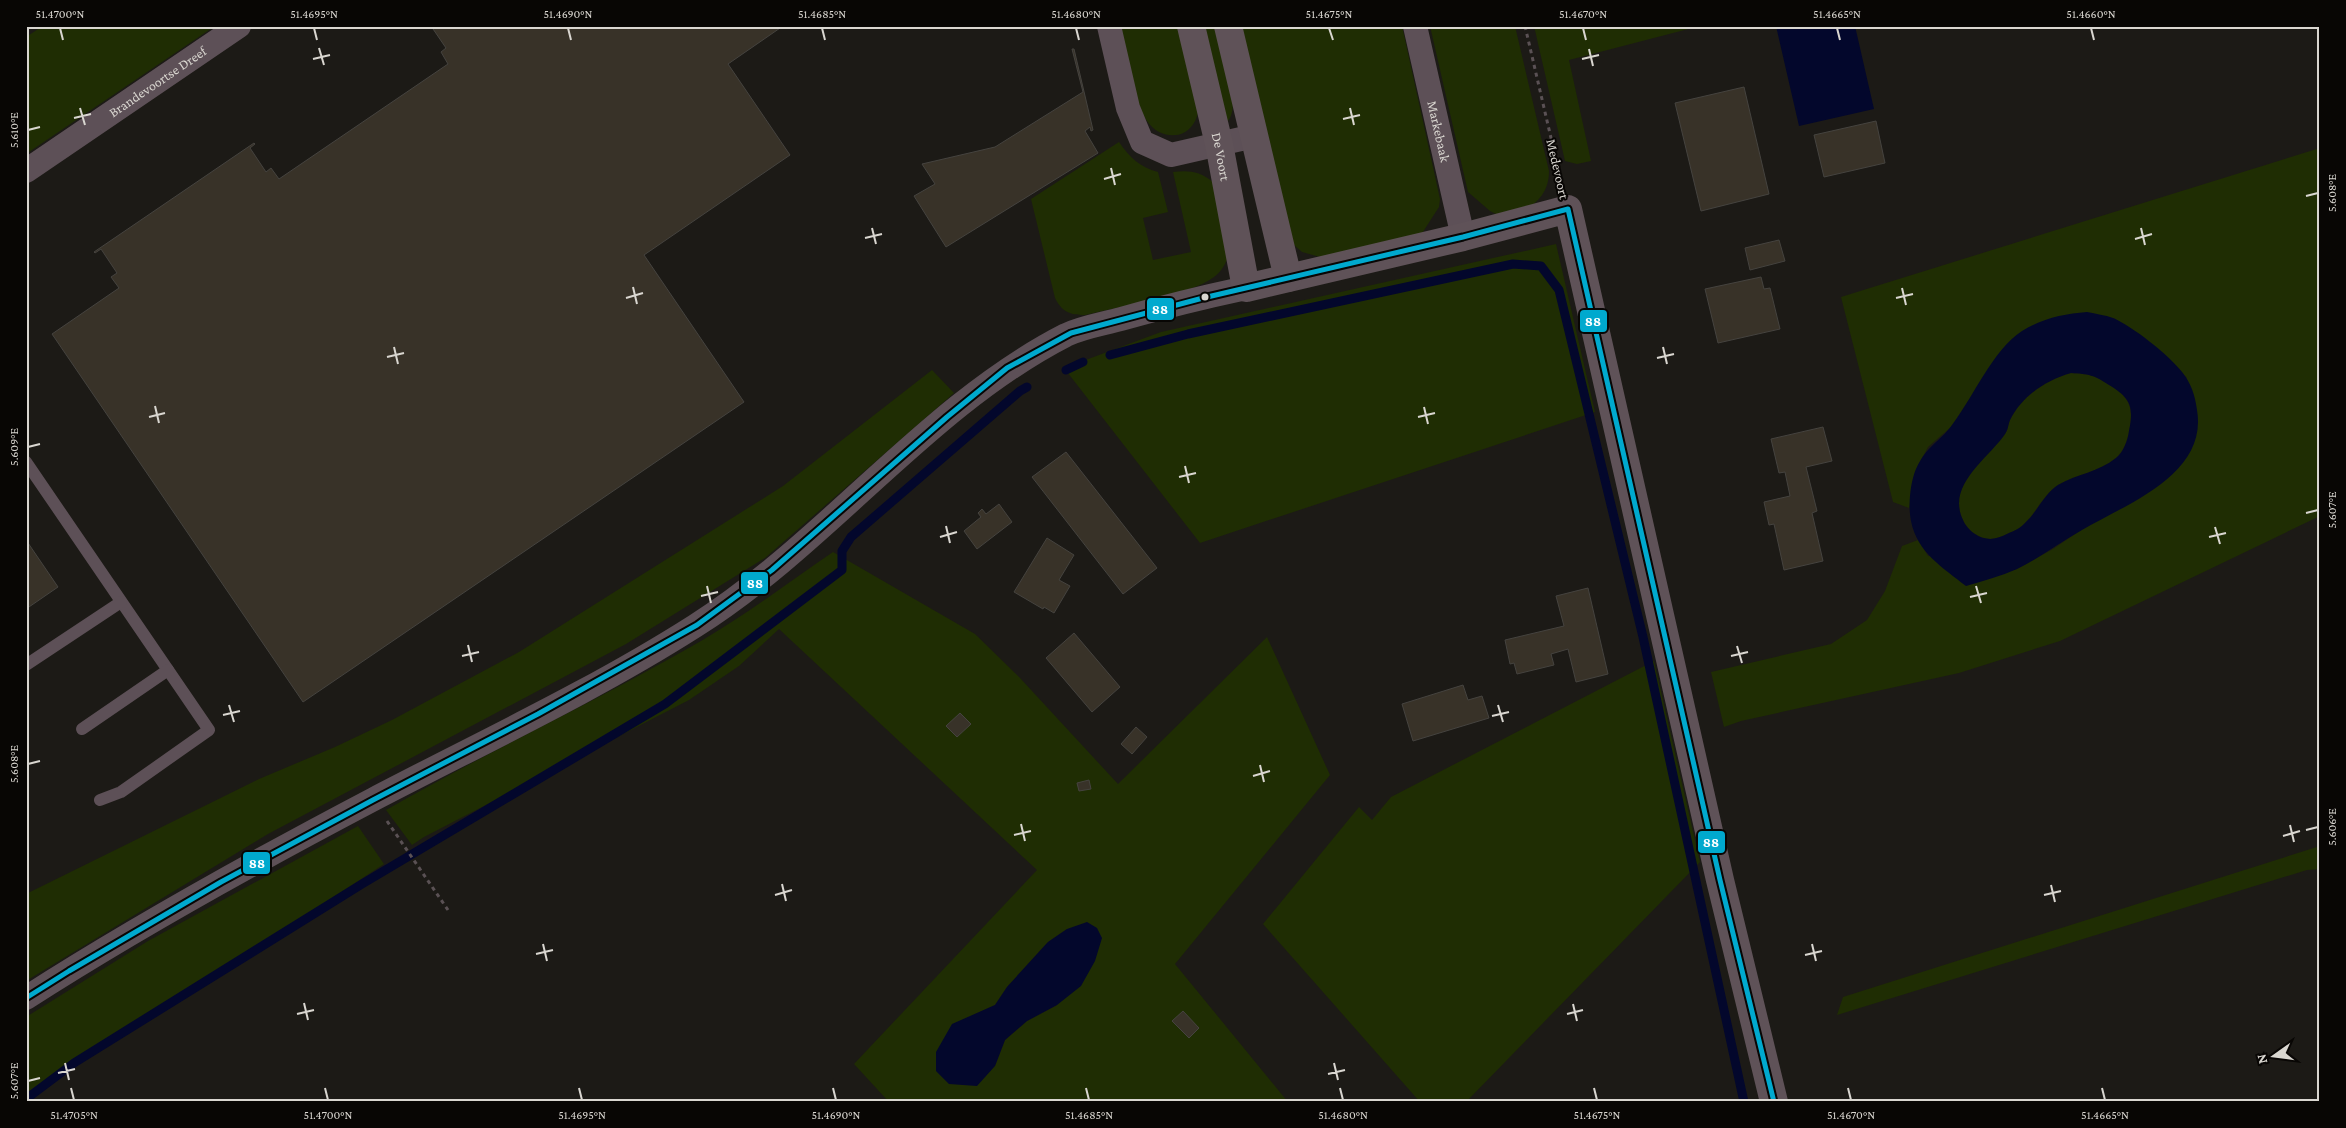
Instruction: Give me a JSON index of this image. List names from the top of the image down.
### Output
{
  "streets": {
    "street": [
      "Brandevoortse Dreef",
      "Markebaak",
      "De Voort",
      "Medevoort"
    ]
  },
  "lines": ["transit line 88"],
  "north": "left",
  "coordinates": [
    "51.4700°N",
    "51.4695°N",
    "51.4690°N",
    "51.4685°N",
    "51.4680°N",
    "51.4675°N",
    "51.4670°N",
    "51.4665°N",
    "51.4660°N",
    "5.610°E",
    "5.608°E",
    "5.609°E",
    "5.607°E",
    "5.606°E",
    "51.4705°N"
  ]
}
